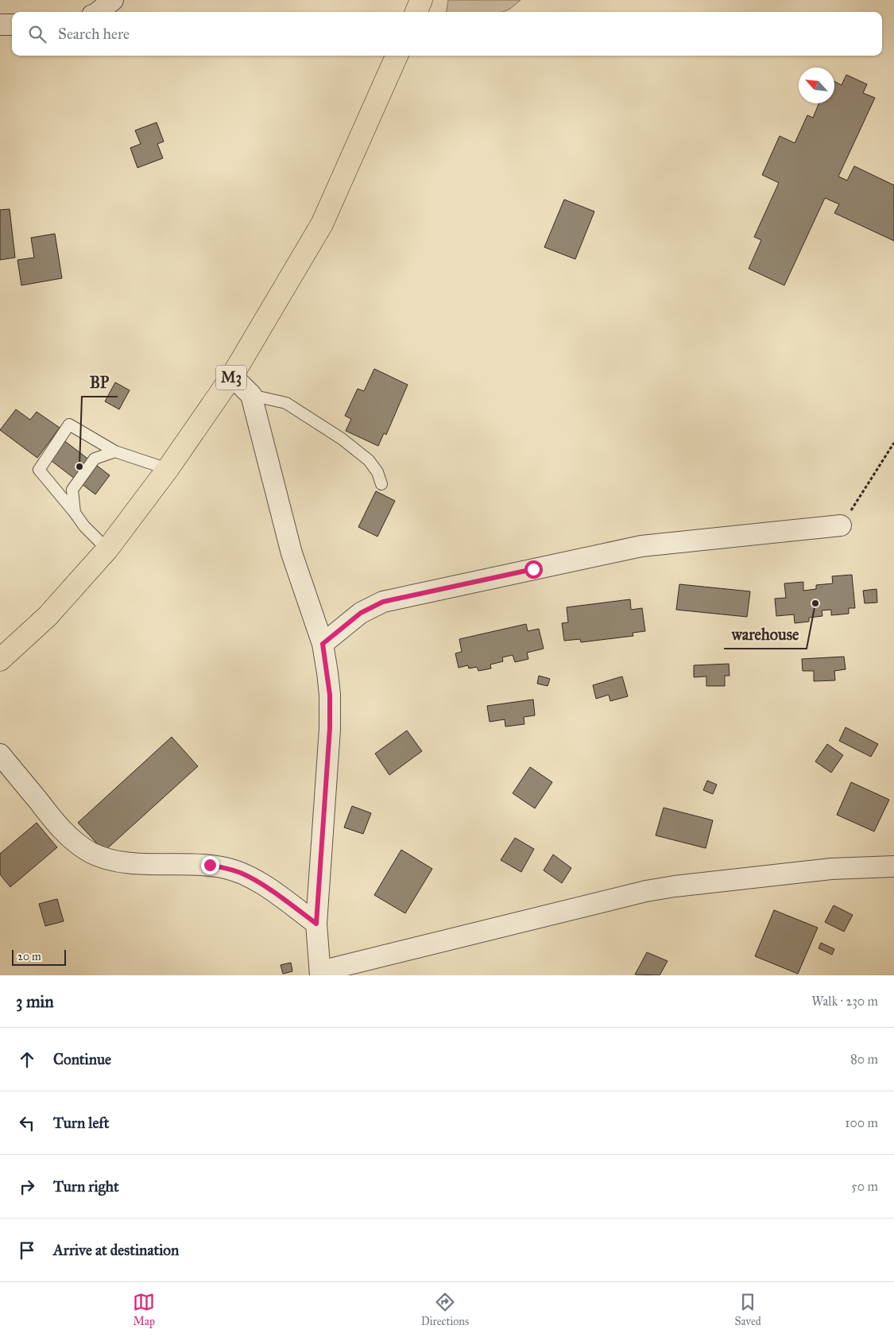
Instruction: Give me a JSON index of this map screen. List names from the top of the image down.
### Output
{
  "streets": {
    "highway": ["M3"]
  },
  "places": ["BP", "warehouse"],
  "scale_bar": "20 m",
  "north": "top left",
  "page": {
    "search": "Search here",
    "scale": "20 m",
    "heading": ["3 min", "Walk · 230 m"],
    "list": [
      ["Continue", "80 m"],
      ["Turn left", "100 m"],
      ["Turn right", "50 m"],
      "Arrive at destination"
    ],
    "nav": ["Map", "Directions", "Saved"]
  }
}
